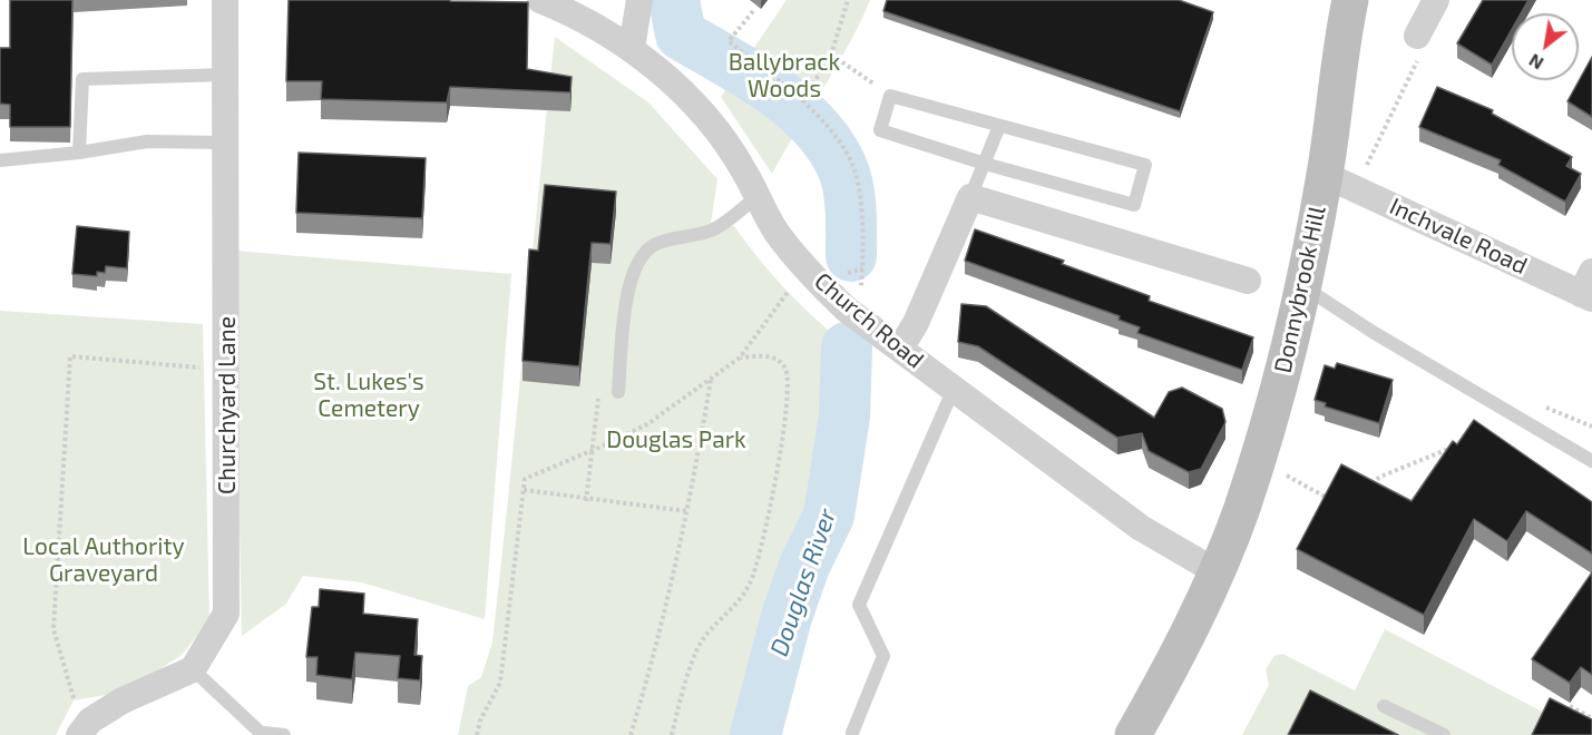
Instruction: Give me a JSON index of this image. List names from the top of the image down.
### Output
{
  "streets": {
    "main road": ["Donnybrook Hill"],
    "street": ["Inchvale Road", "Church Road", "Churchyard Lane"]
  },
  "crossings": [
    ["Inchvale Road", "Donnybrook Hill"],
    ["Donnybrook Hill", "Church Road"]
  ],
  "water": ["Douglas River"],
  "parks": [
    "Ballybrack Woods",
    "St. Lukes's Cemetery",
    "Douglas Park",
    "Local Authority Graveyard"
  ],
  "north": "bottom left"
}
